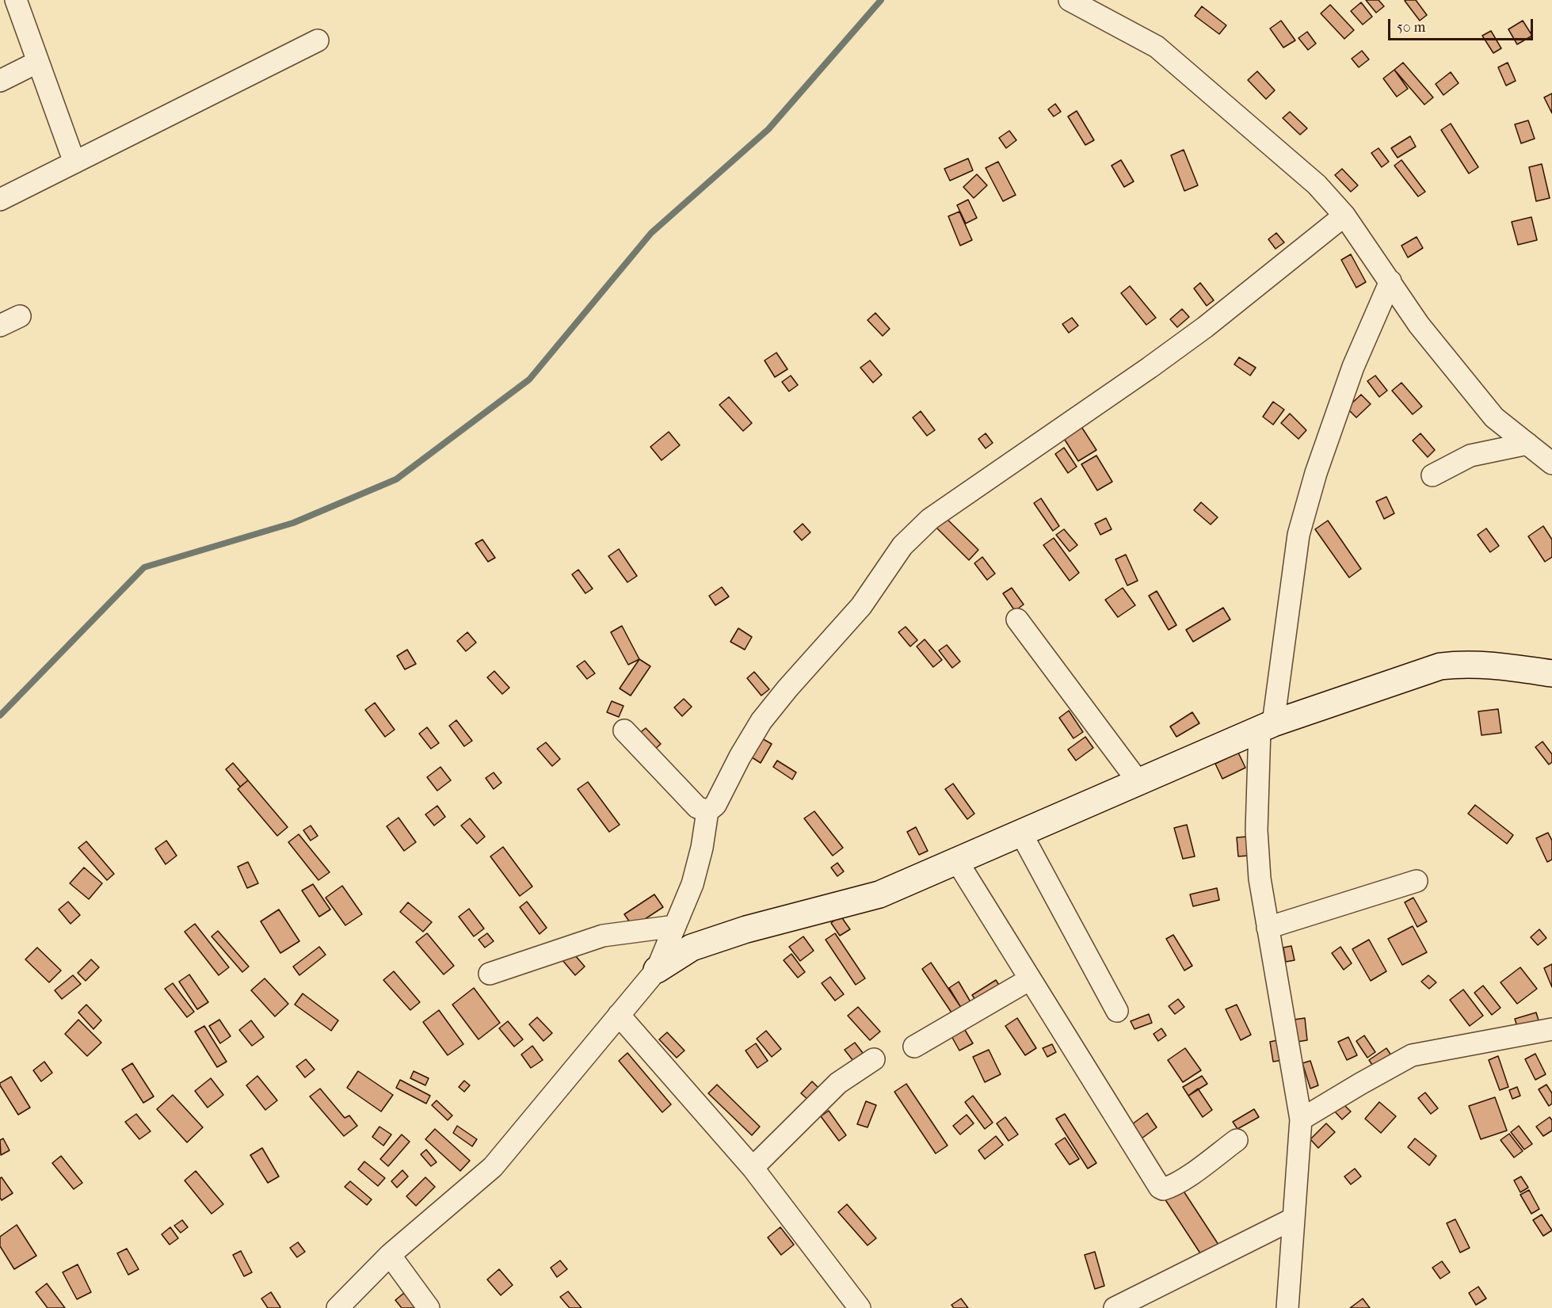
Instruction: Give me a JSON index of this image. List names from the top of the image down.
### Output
{
  "scale_bar": "50 m"
}
